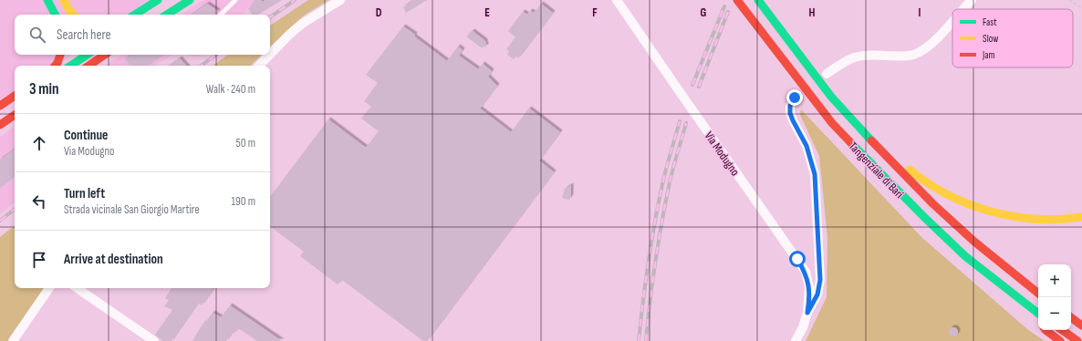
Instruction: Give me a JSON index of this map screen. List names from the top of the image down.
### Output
{
  "streets": {
    "main road": ["Tangenziale di Bari"],
    "street": ["Via Modugno"]
  },
  "legend": ["Fast", "Slow", "Jam"],
  "page": {
    "search": "Search here",
    "heading": ["3 min", "Walk · 240 m"],
    "list": [
      ["Continue", "Via Modugno", "50 m"],
      ["Turn left", "Strada vicinale San Giorgio Martire", "190 m"],
      "Arrive at destination"
    ],
    "map_buttons": ["+", "−"]
  },
  "grid": {
    "columns": [
      "D",
      "E",
      "F",
      "G",
      "H",
      "I"
    ]
  }
}
